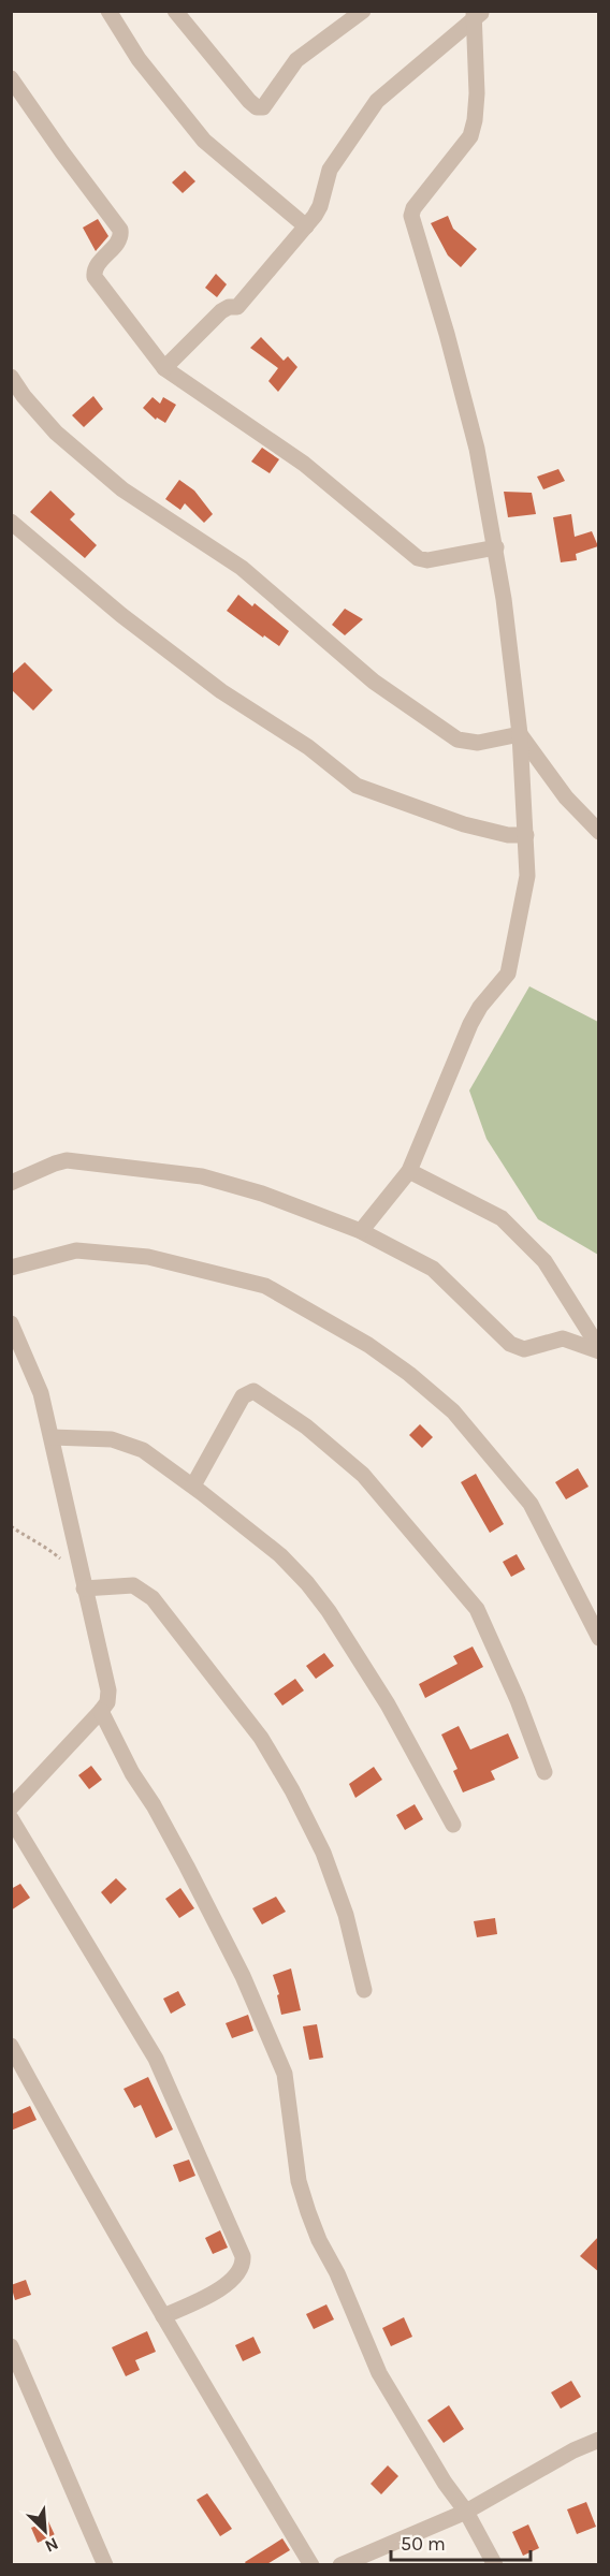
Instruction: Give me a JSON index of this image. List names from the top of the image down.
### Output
{
  "scale_bar": "50 m",
  "north": "bottom right"
}
